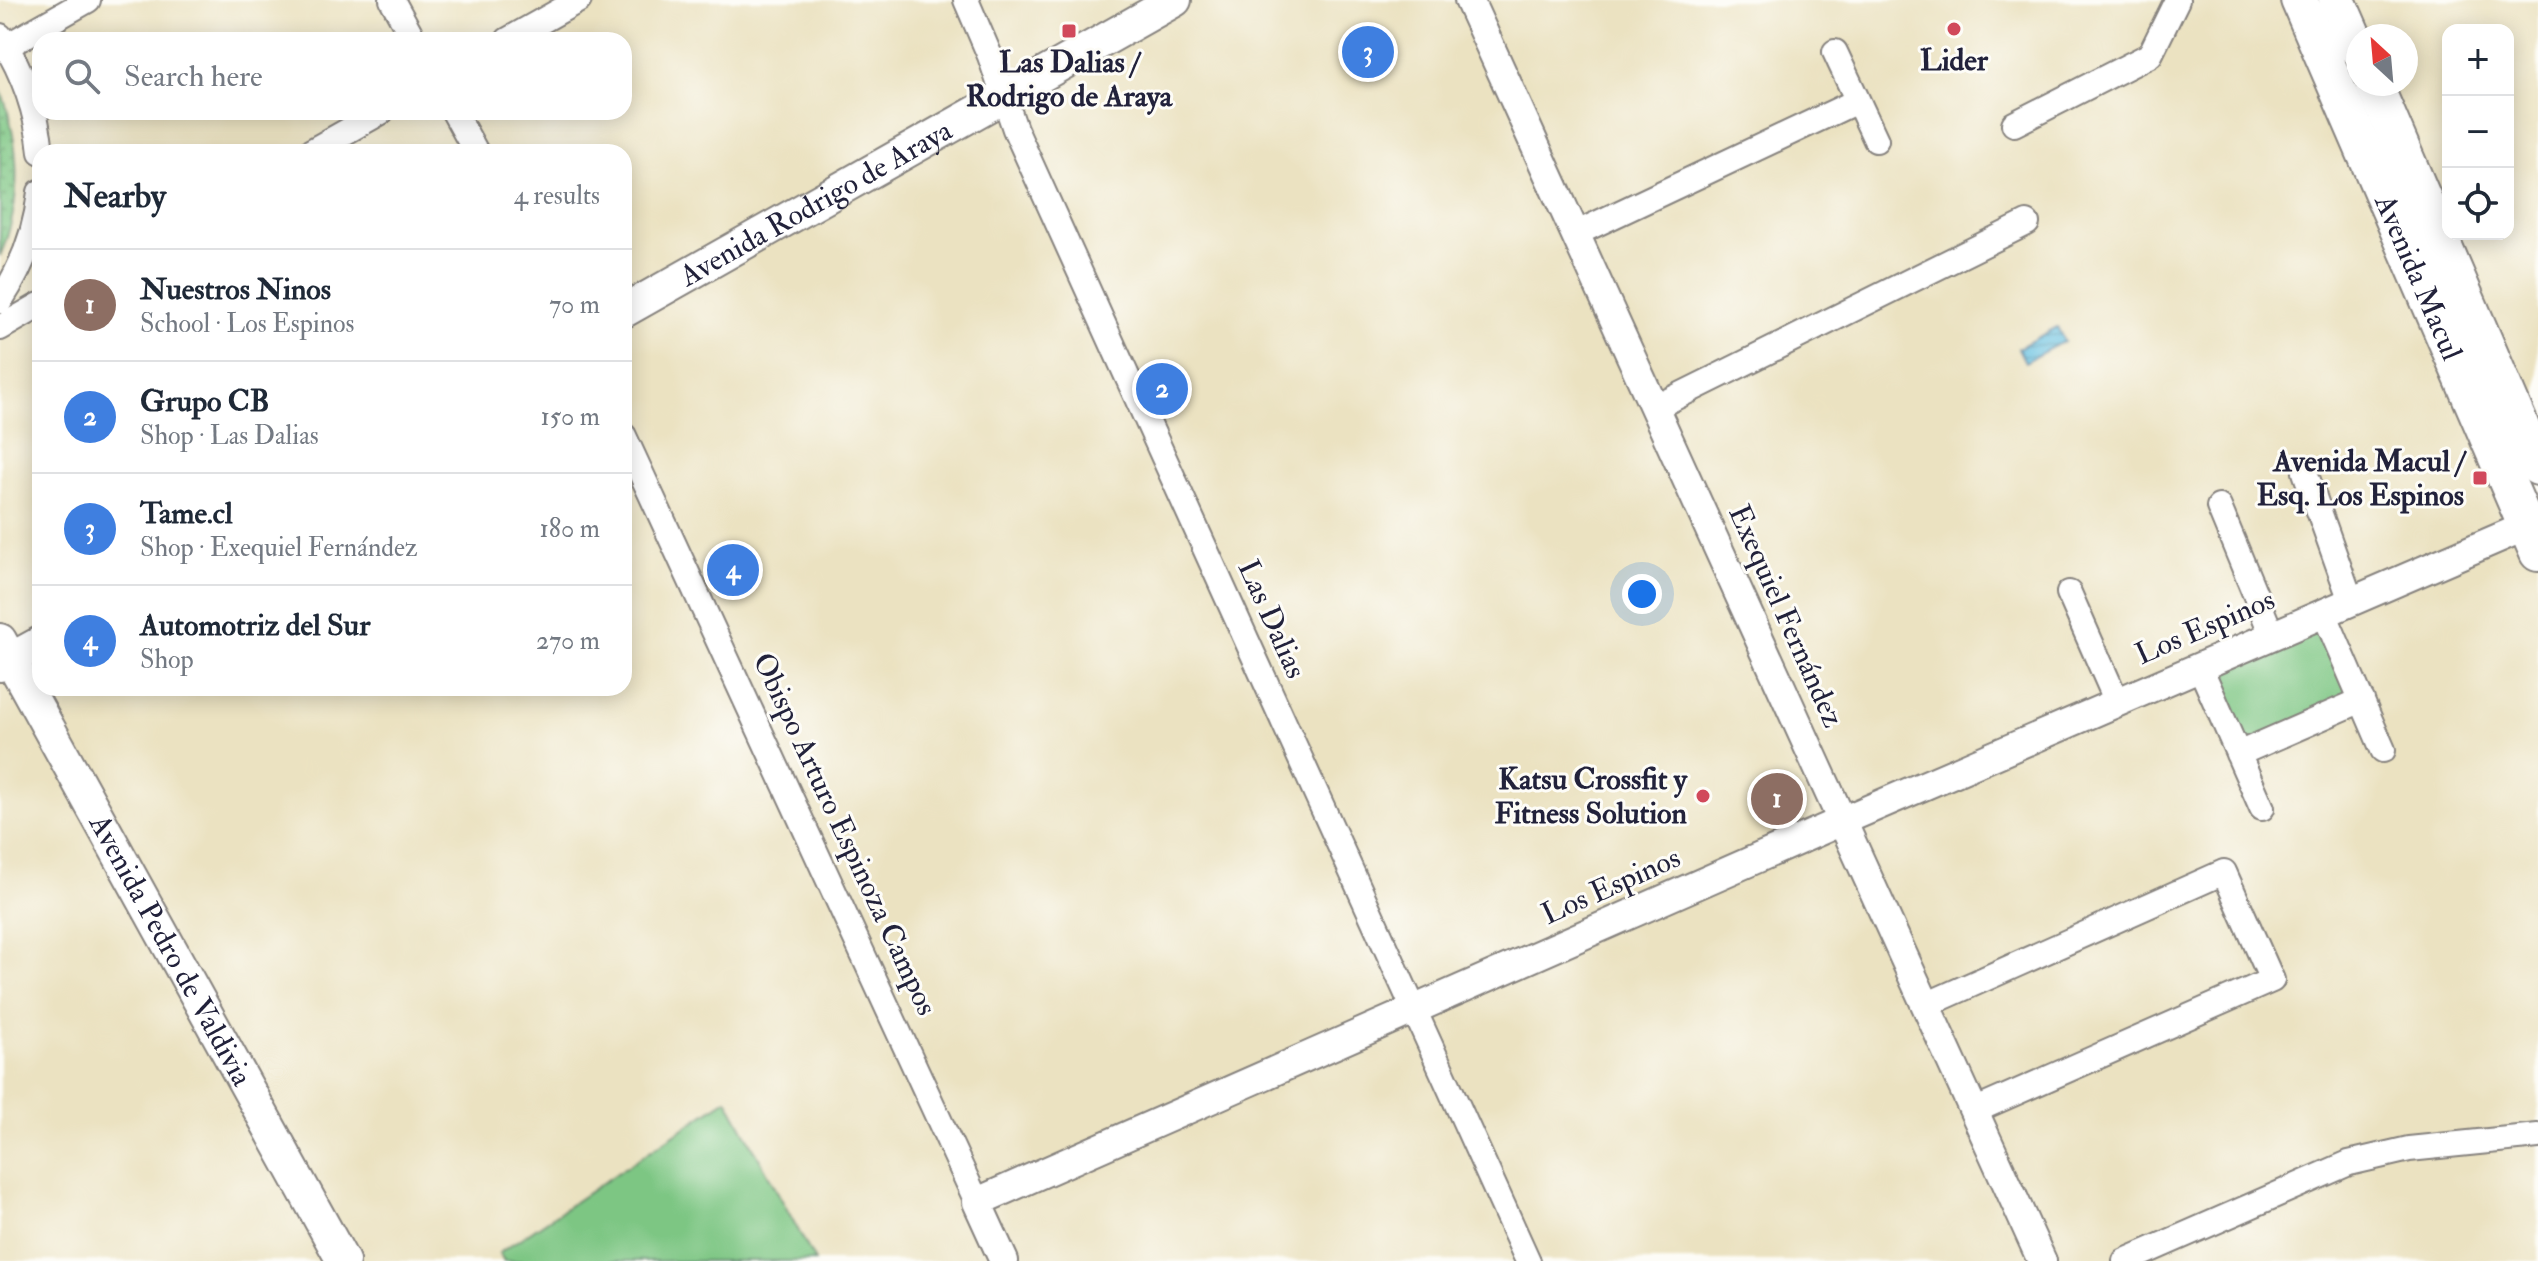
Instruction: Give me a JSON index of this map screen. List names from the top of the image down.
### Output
{
  "streets": {
    "main road": ["Avenida Rodrigo de Araya", "Avenida Macul", "Avenida Pedro de Valdivia"],
    "street": [
      "Exequiel Fernández",
      "Las Dalias",
      "Los Espinos",
      "Obispo Arturo Espinoza Campos"
    ]
  },
  "crossings": [
    ["Avenida Rodrigo de Araya", "Las Dalias"],
    ["Avenida Macul", "Los Espinos"],
    ["Exequiel Fernández", "Los Espinos"],
    ["Las Dalias", "Los Espinos"],
    ["Los Espinos", "Obispo Arturo Espinoza Campos"]
  ],
  "places": {
    "other": ["Lider", "Katsu Crossfit y Fitness Solution"],
    "transit": ["Las Dalias / Rodrigo de Araya", "Avenida Macul / Esq. Los Espinos"]
  },
  "north": "top left",
  "page": {
    "pins": [
      "3",
      "2",
      "4",
      "1"
    ],
    "map_buttons": ["+", "−"],
    "search": "Search here",
    "heading": ["Nearby", "4 results"],
    "list": [
      {
        "mark": "1",
        "name": "Nuestros Ninos",
        "note": "School · Los Espinos",
        "value": "70 m"
      },
      {
        "mark": "2",
        "name": "Grupo CB",
        "note": "Shop · Las Dalias",
        "value": "150 m"
      },
      {
        "mark": "3",
        "name": "Tame.cl",
        "note": "Shop · Exequiel Fernández",
        "value": "180 m"
      },
      {
        "mark": "4",
        "name": "Automotriz del Sur",
        "note": "Shop",
        "value": "270 m"
      }
    ]
  }
}
